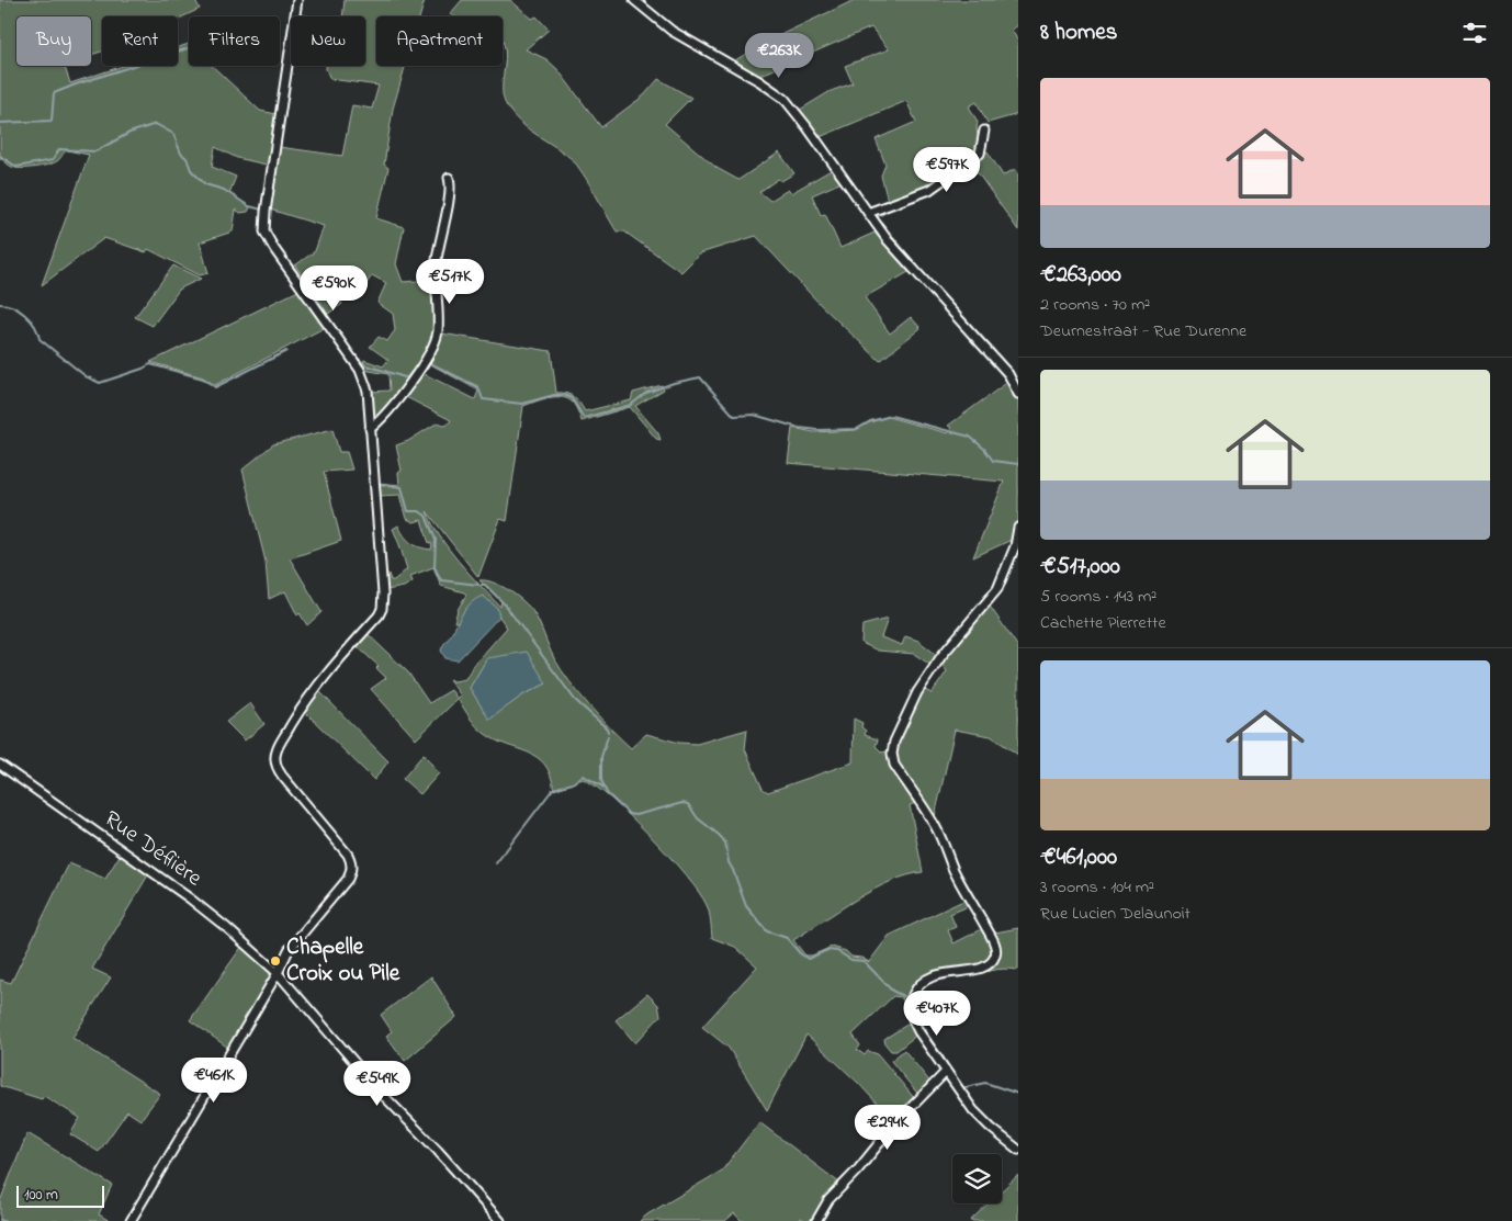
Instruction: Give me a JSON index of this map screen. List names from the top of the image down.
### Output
{
  "streets": {
    "street": ["Rue Déflière"]
  },
  "places": ["Chapelle Croix ou Pile"],
  "scale_bar": "100 m",
  "page": {
    "heading": "8 homes",
    "chip": [
      "Buy",
      "Rent",
      "Filters",
      "New",
      "Apartment"
    ],
    "price": [
      "€263K",
      "€597K",
      "€517K",
      "€590K",
      "€407K",
      "€461K",
      "€549K",
      "€294K"
    ],
    "list": [
      {
        "name": "€263,000",
        "note": "2 rooms · 70 m² · Deurnestraat - Rue Durenne"
      },
      {
        "name": "€517,000",
        "note": "5 rooms · 143 m² · Cachette Pierrette"
      },
      {
        "name": "€461,000",
        "note": "3 rooms · 104 m² · Rue Lucien Delaunoit"
      }
    ],
    "scale": "100 m"
  }
}
